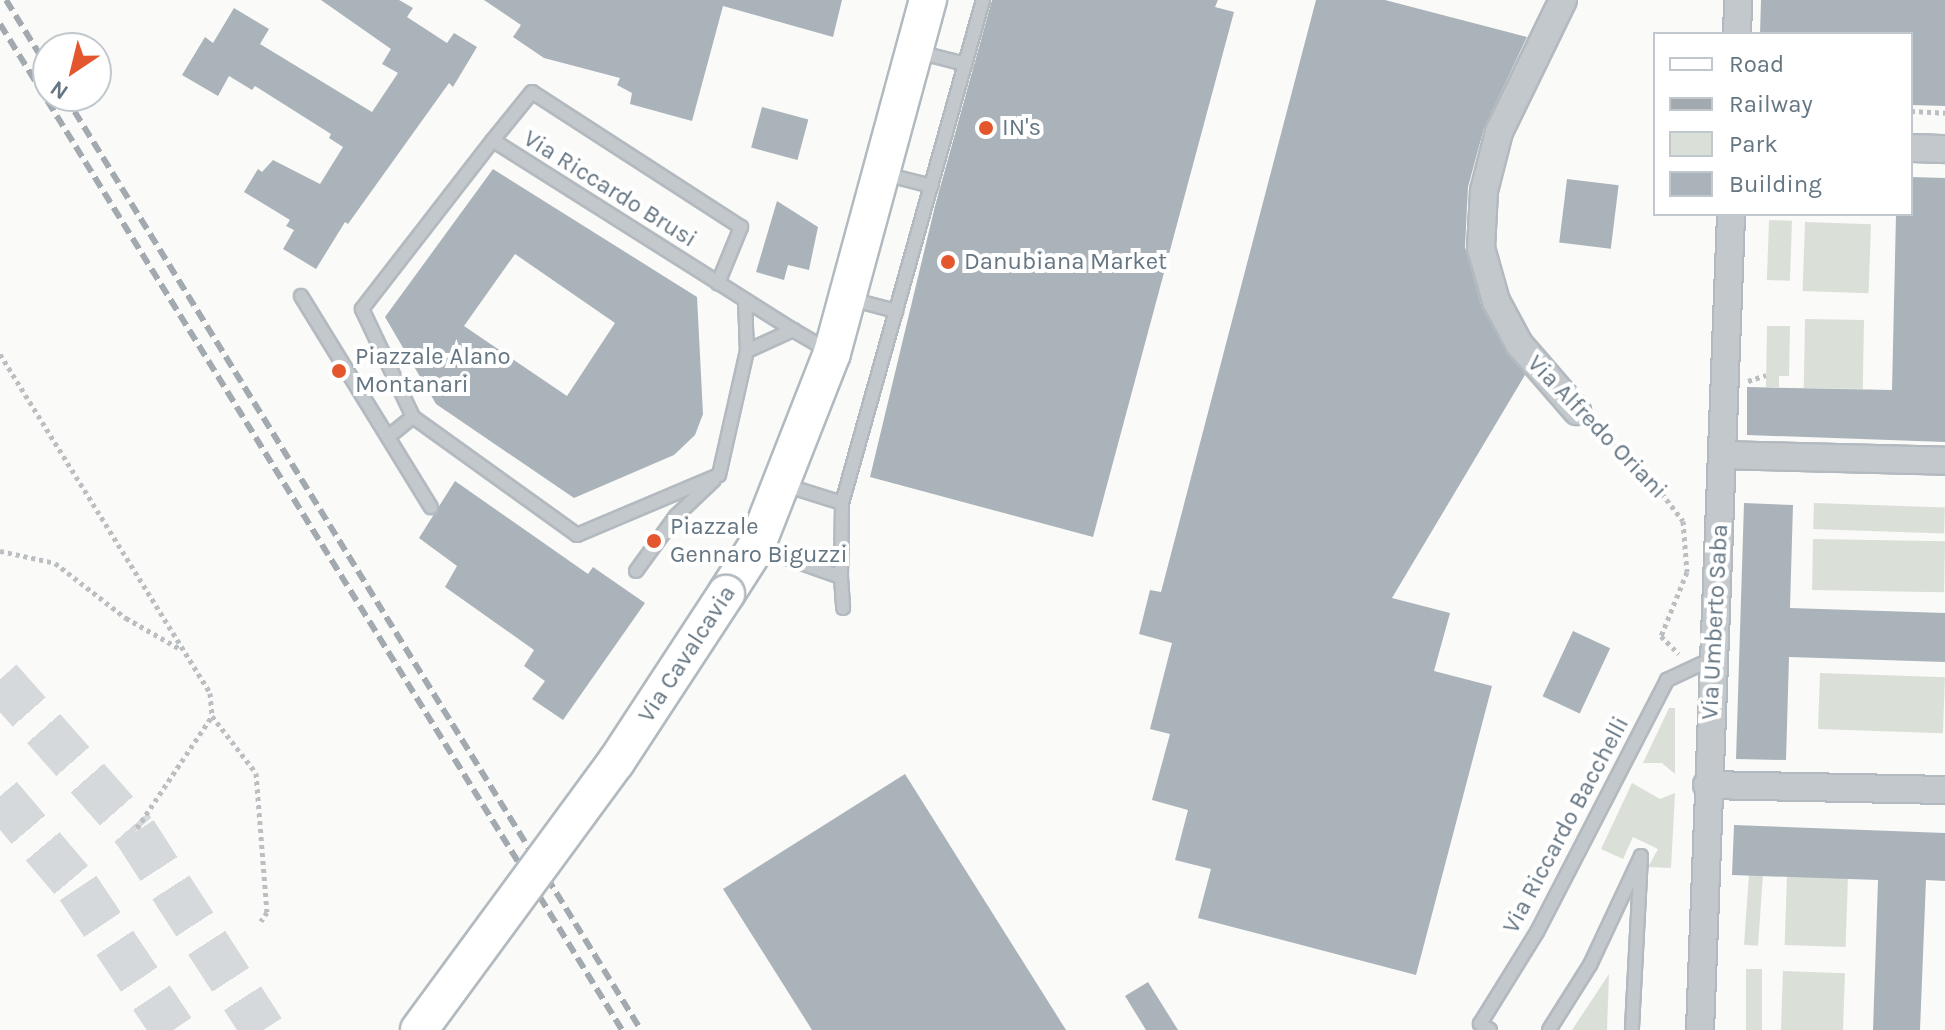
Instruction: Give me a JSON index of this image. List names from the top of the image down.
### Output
{
  "streets": {
    "main road": ["Via Cavalcavia"],
    "street": ["Via Alfredo Oriani", "Via Umberto Saba"],
    "lane": ["Via Riccardo Brusi", "Via Riccardo Bacchelli"]
  },
  "crossings": [
    ["Via Riccardo Brusi", "Via Cavalcavia"],
    ["Via Alfredo Oriani", "Via Umberto Saba"],
    ["Via Alfredo Oriani", "Via Riccardo Bacchelli"],
    ["Via Umberto Saba", "Via Riccardo Bacchelli"]
  ],
  "places": [
    "IN's",
    "Danubiana Market",
    "Piazzale Alano Montanari",
    "Piazzale Gennaro Biguzzi"
  ],
  "legend": [
    "Road",
    "Railway",
    "Park",
    "Building"
  ],
  "north": "bottom left"
}
